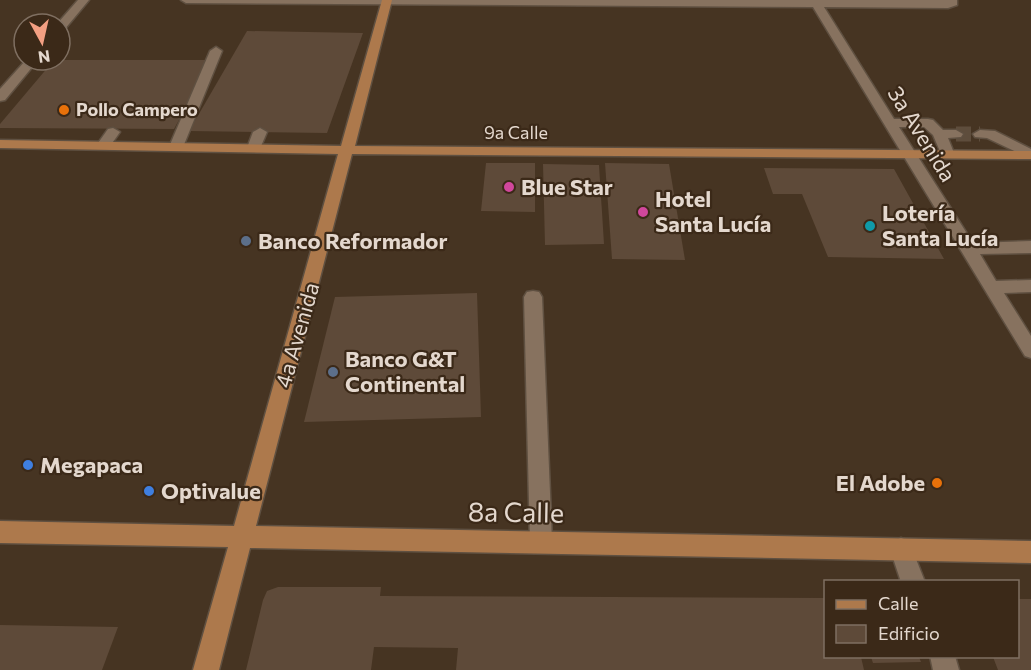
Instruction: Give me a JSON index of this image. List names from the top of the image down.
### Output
{
  "streets": {
    "main road": ["9a Calle", "4a Avenida", "8a Calle"],
    "street": ["3a Avenida"]
  },
  "crossings": [
    ["9a Calle", "3a Avenida"],
    ["9a Calle", "4a Avenida"],
    ["4a Avenida", "8a Calle"]
  ],
  "places": [
    "Pollo Campero",
    "Blue Star",
    "Hotel Santa Lucía",
    "Lotería Santa Lucía",
    "Banco Reformador",
    "Banco G&T Continental",
    "Megapaca",
    "El Adobe",
    "Optivalue"
  ],
  "legend": ["Calle", "Edificio"],
  "north": "bottom"
}
